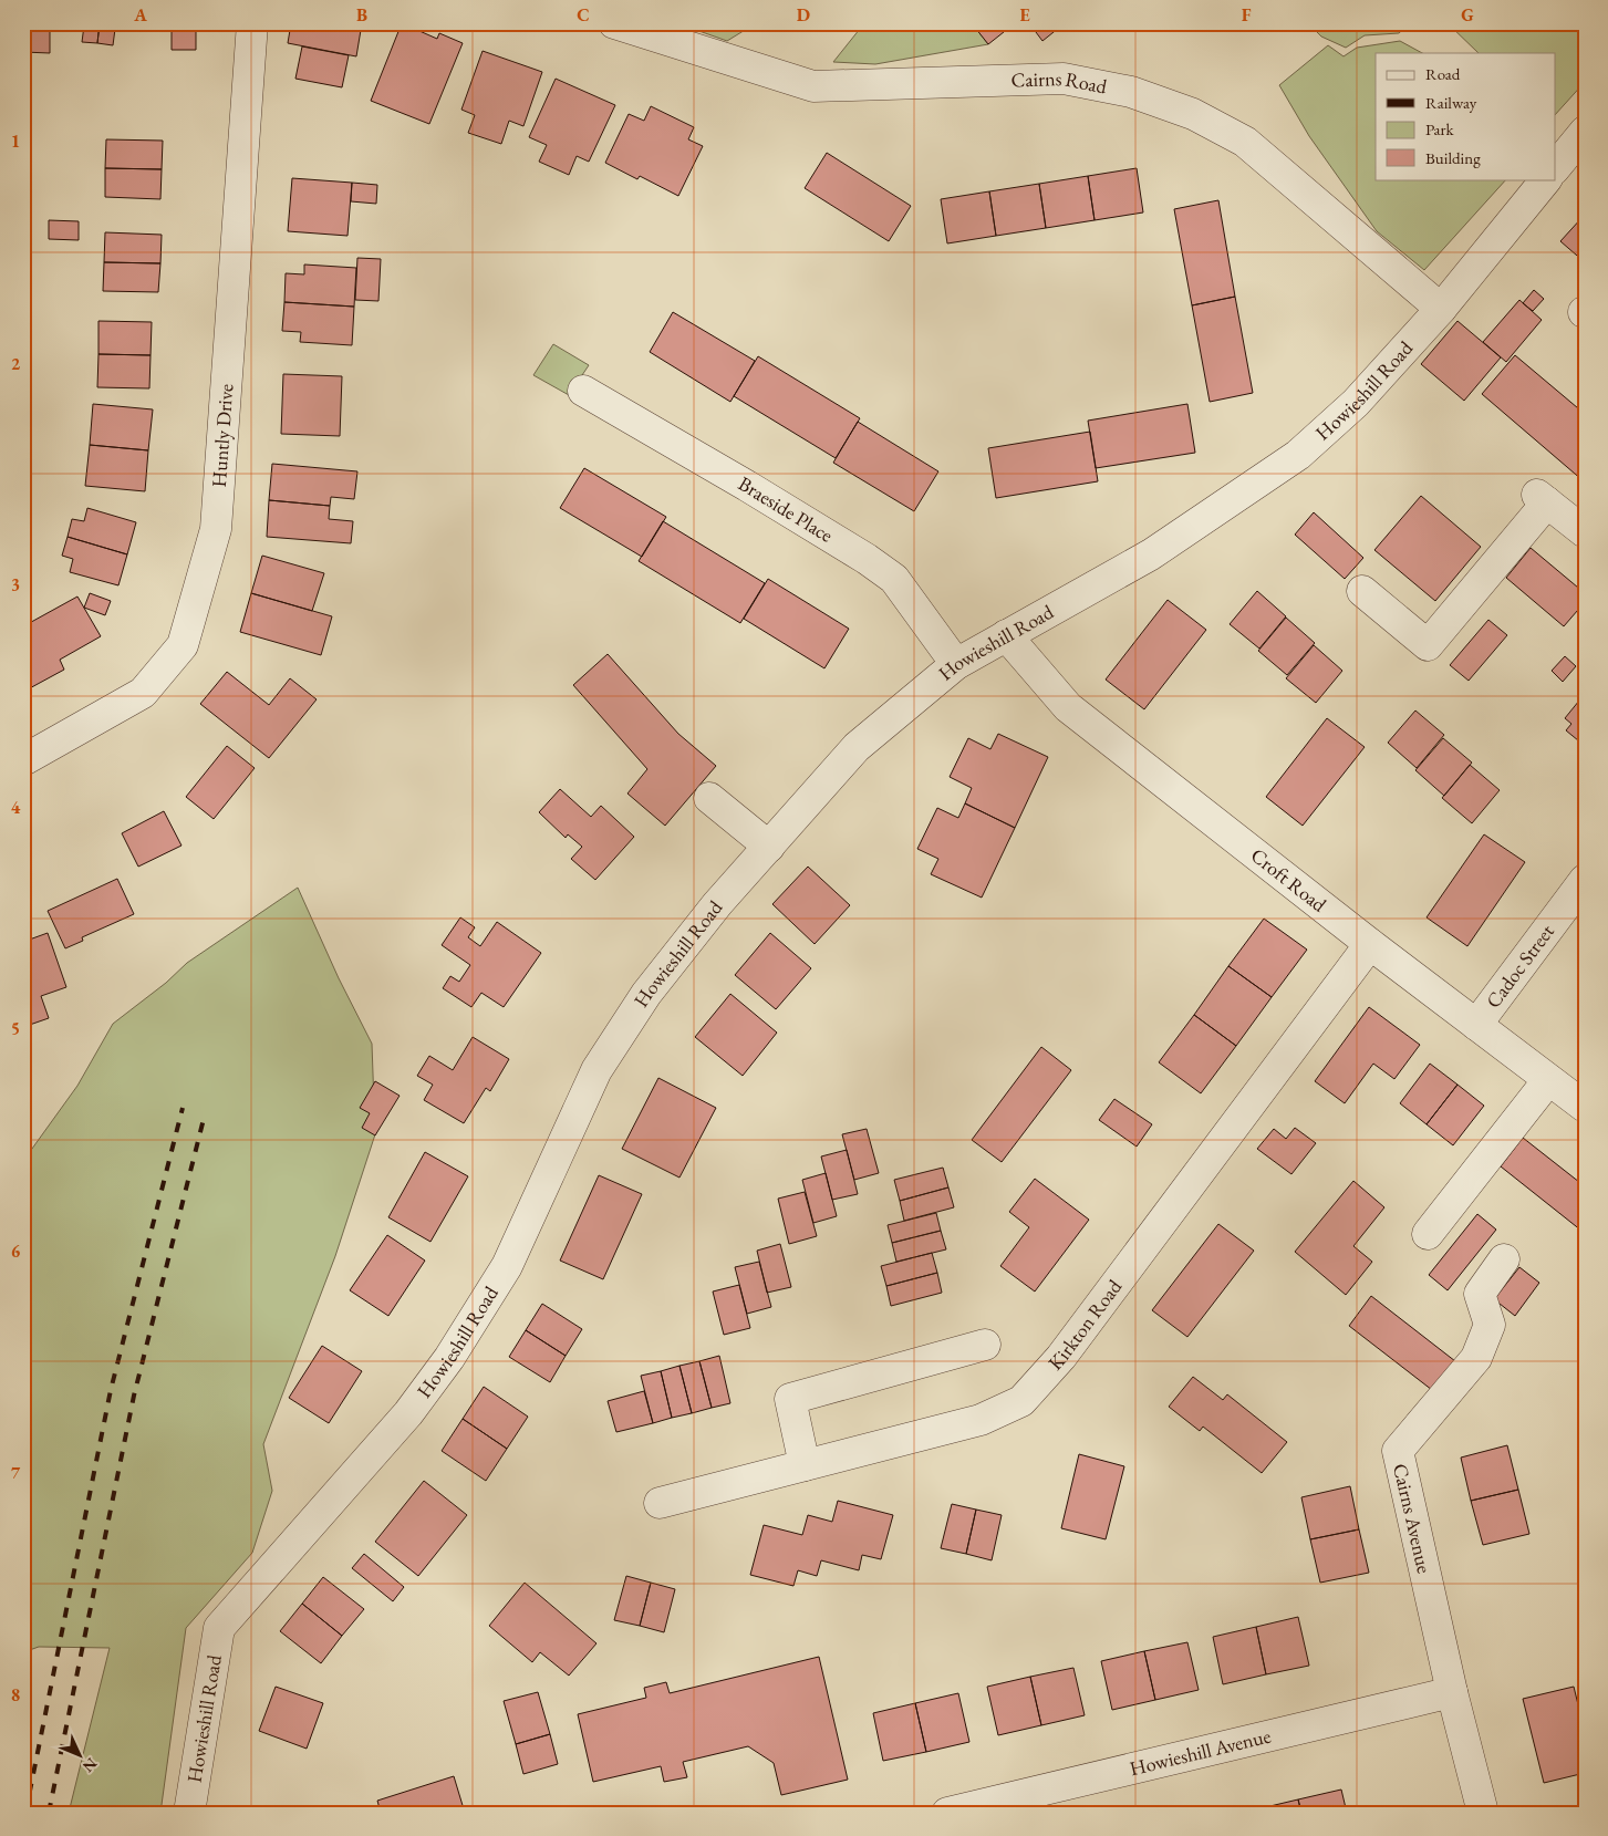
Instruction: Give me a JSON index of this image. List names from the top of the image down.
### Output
{
  "streets": {
    "street": [
      "Cairns Road",
      "Howieshill Road",
      "Huntly Drive",
      "Braeside Place",
      "Croft Road",
      "Cadoc Street",
      "Kirkton Road",
      "Cairns Avenue",
      "Howieshill Avenue"
    ]
  },
  "crossings": [
    ["Cairns Road", "Howieshill Road"],
    ["Howieshill Road", "Braeside Place"],
    ["Howieshill Road", "Croft Road"],
    ["Croft Road", "Cadoc Street"],
    ["Croft Road", "Kirkton Road"],
    ["Cairns Avenue", "Howieshill Avenue"]
  ],
  "legend": [
    "Road",
    "Railway",
    "Park",
    "Building"
  ],
  "north": "bottom right",
  "grid": {
    "columns": [
      "A",
      "B",
      "C",
      "D",
      "E",
      "F",
      "G"
    ],
    "rows": [
      "1",
      "2",
      "3",
      "4",
      "5",
      "6",
      "7",
      "8"
    ]
  }
}
